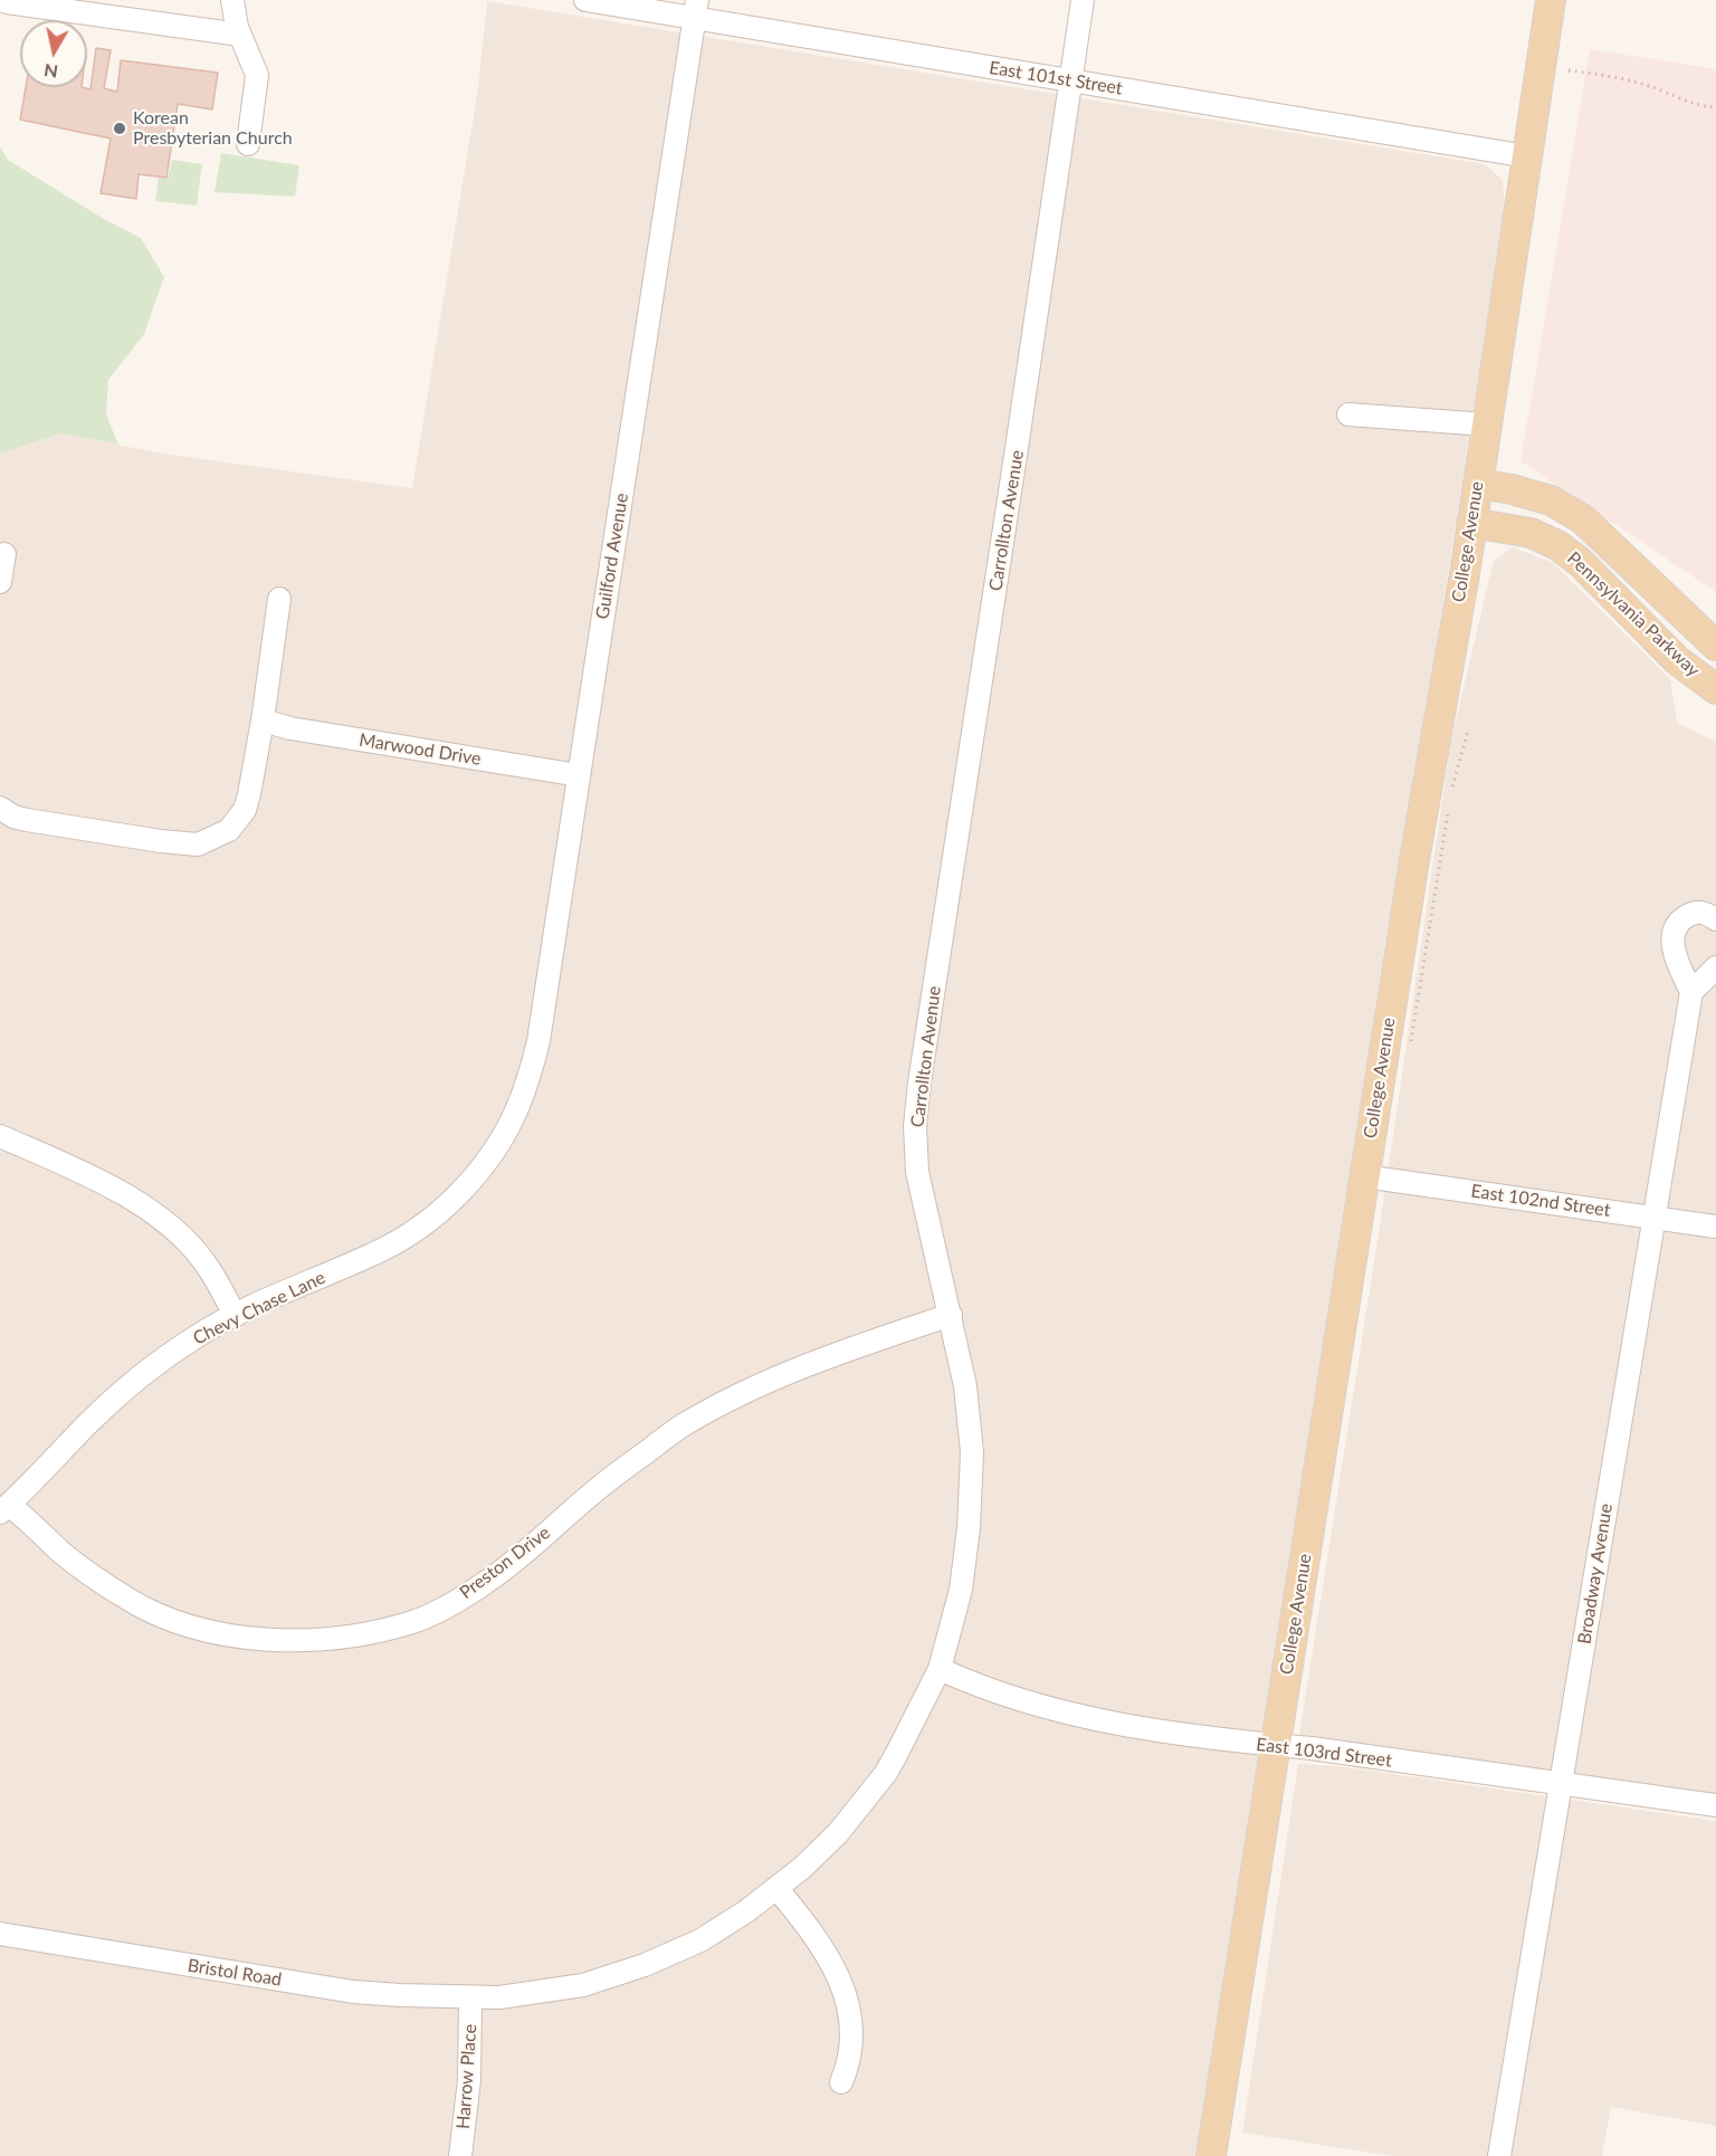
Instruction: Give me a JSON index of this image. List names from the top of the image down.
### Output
{
  "streets": {
    "main road": ["College Avenue", "Pennsylvania Parkway"],
    "street": [
      "East 101st Street",
      "Carrollton Avenue",
      "Guilford Avenue",
      "Marwood Drive",
      "East 102nd Street",
      "Chevy Chase Lane",
      "Preston Drive",
      "Broadway Avenue",
      "East 103rd Street",
      "Bristol Road",
      "Harrow Place"
    ]
  },
  "crossings": [
    ["East 101st Street", "Carrollton Avenue"],
    ["East 101st Street", "College Avenue"],
    ["East 101st Street", "Guilford Avenue"],
    ["Carrollton Avenue", "Preston Drive"],
    ["Carrollton Avenue", "East 103rd Street"],
    ["Carrollton Avenue", "Bristol Road"],
    ["Carrollton Avenue", "Harrow Place"],
    ["College Avenue", "Pennsylvania Parkway"],
    ["College Avenue", "East 102nd Street"],
    ["College Avenue", "East 103rd Street"],
    ["Guilford Avenue", "Marwood Drive"],
    ["Guilford Avenue", "Chevy Chase Lane"],
    ["East 102nd Street", "Broadway Avenue"],
    ["Chevy Chase Lane", "Preston Drive"],
    ["Broadway Avenue", "East 103rd Street"],
    ["Bristol Road", "Harrow Place"]
  ],
  "places": ["Korean Presbyterian Church"],
  "north": "bottom"
}
